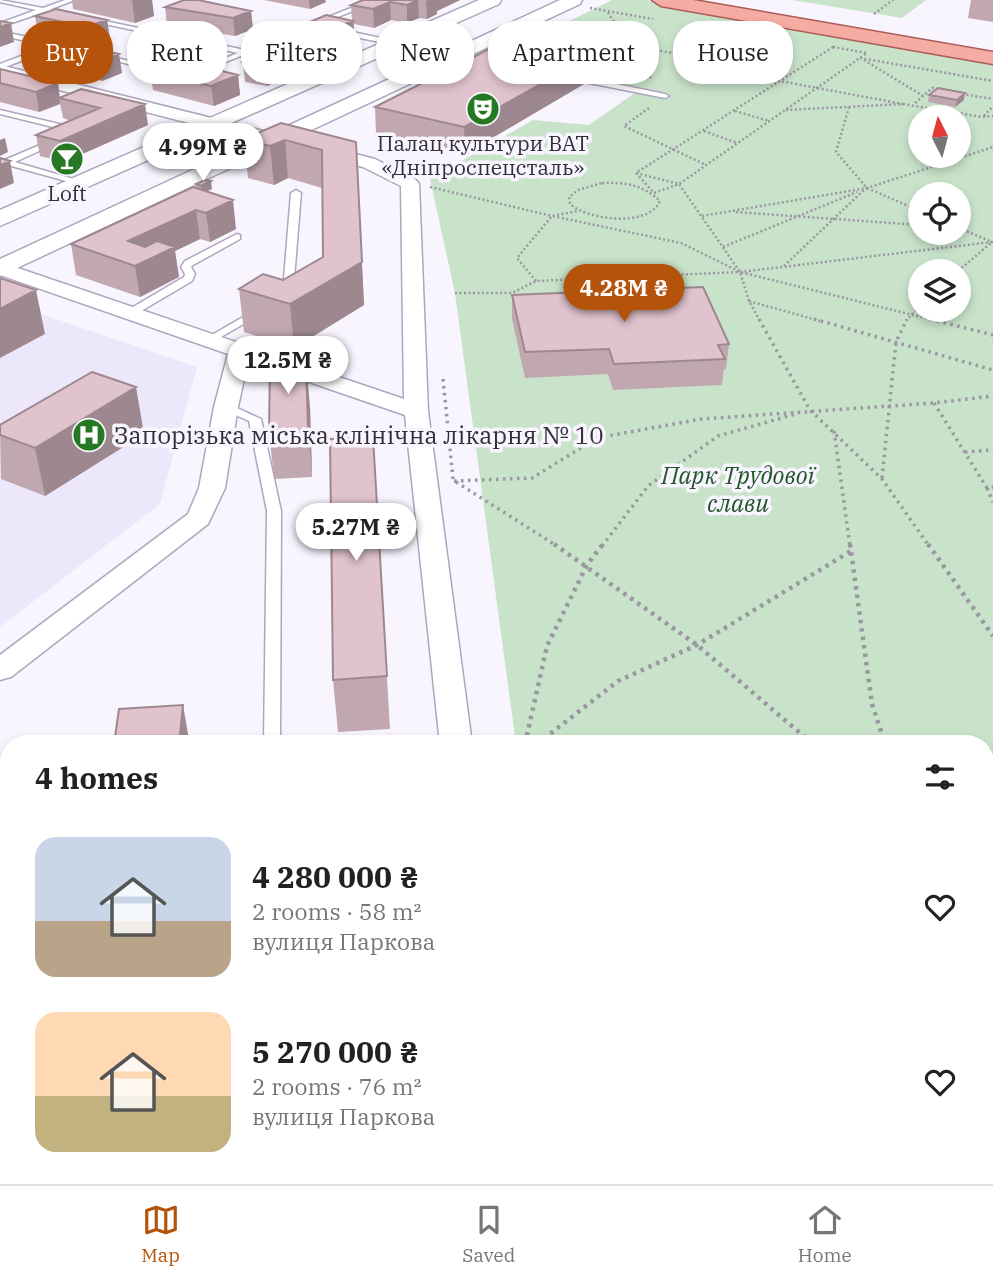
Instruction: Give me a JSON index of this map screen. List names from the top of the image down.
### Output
{
  "parks": ["Парк Трудової слави"],
  "places": {
    "theatre": ["Палац культури ВАТ «Дніпроспецсталь»"],
    "bar": ["Loft"],
    "hospital": ["Запорізька міська клінічна лікарня № 10"]
  },
  "north": "top",
  "page": {
    "chip": [
      "Buy",
      "Rent",
      "Filters",
      "New",
      "Apartment",
      "House"
    ],
    "price": [
      "4.99M ₴",
      "4.28M ₴",
      "12.5M ₴",
      "5.27M ₴"
    ],
    "heading": "4 homes",
    "list": [
      {
        "name": "4 280 000 ₴",
        "note": "2 rooms · 58 m² · вулиця Паркова"
      },
      {
        "name": "5 270 000 ₴",
        "note": "2 rooms · 76 m² · вулиця Паркова"
      }
    ],
    "tabs": ["Map", "Saved", "Home"]
  }
}
